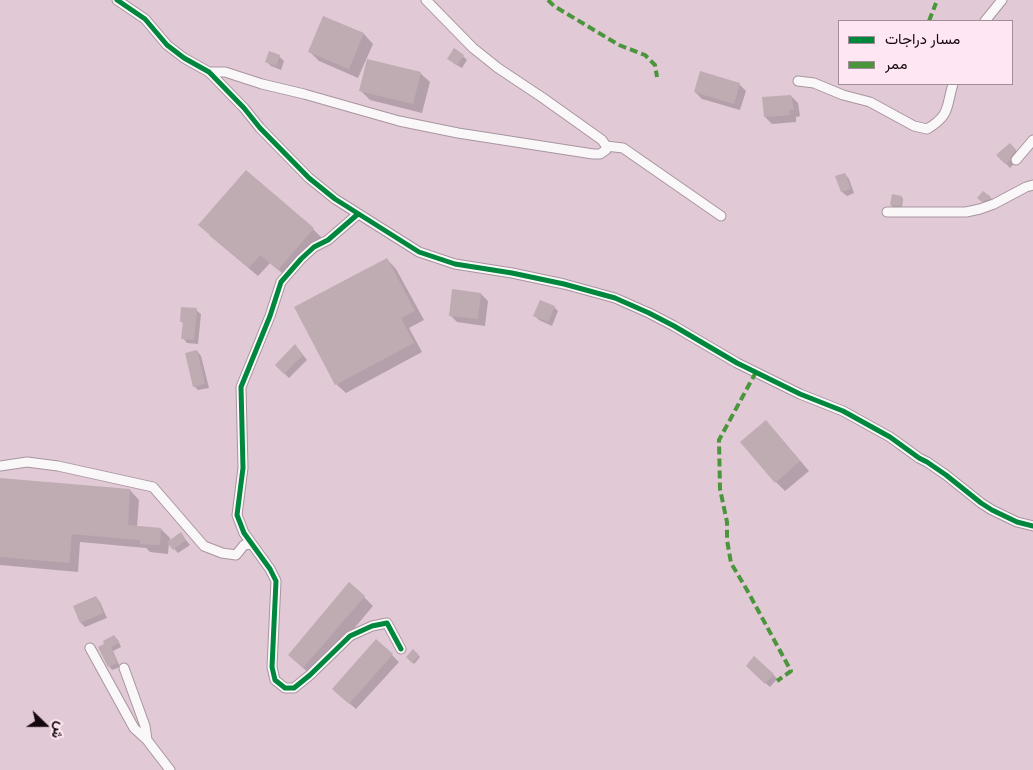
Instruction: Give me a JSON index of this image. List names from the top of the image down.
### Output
{
  "legend": ["مسار دراجات", "ممر"],
  "north": "right"
}
